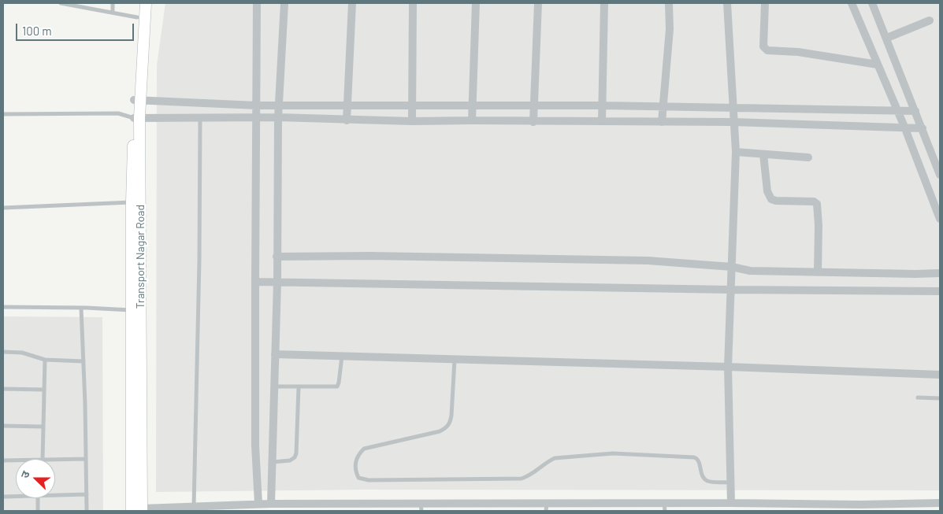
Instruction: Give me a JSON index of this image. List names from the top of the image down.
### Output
{
  "streets": {
    "main road": ["Transport Nagar Road"]
  },
  "scale_bar": "100 m",
  "north": "left"
}
